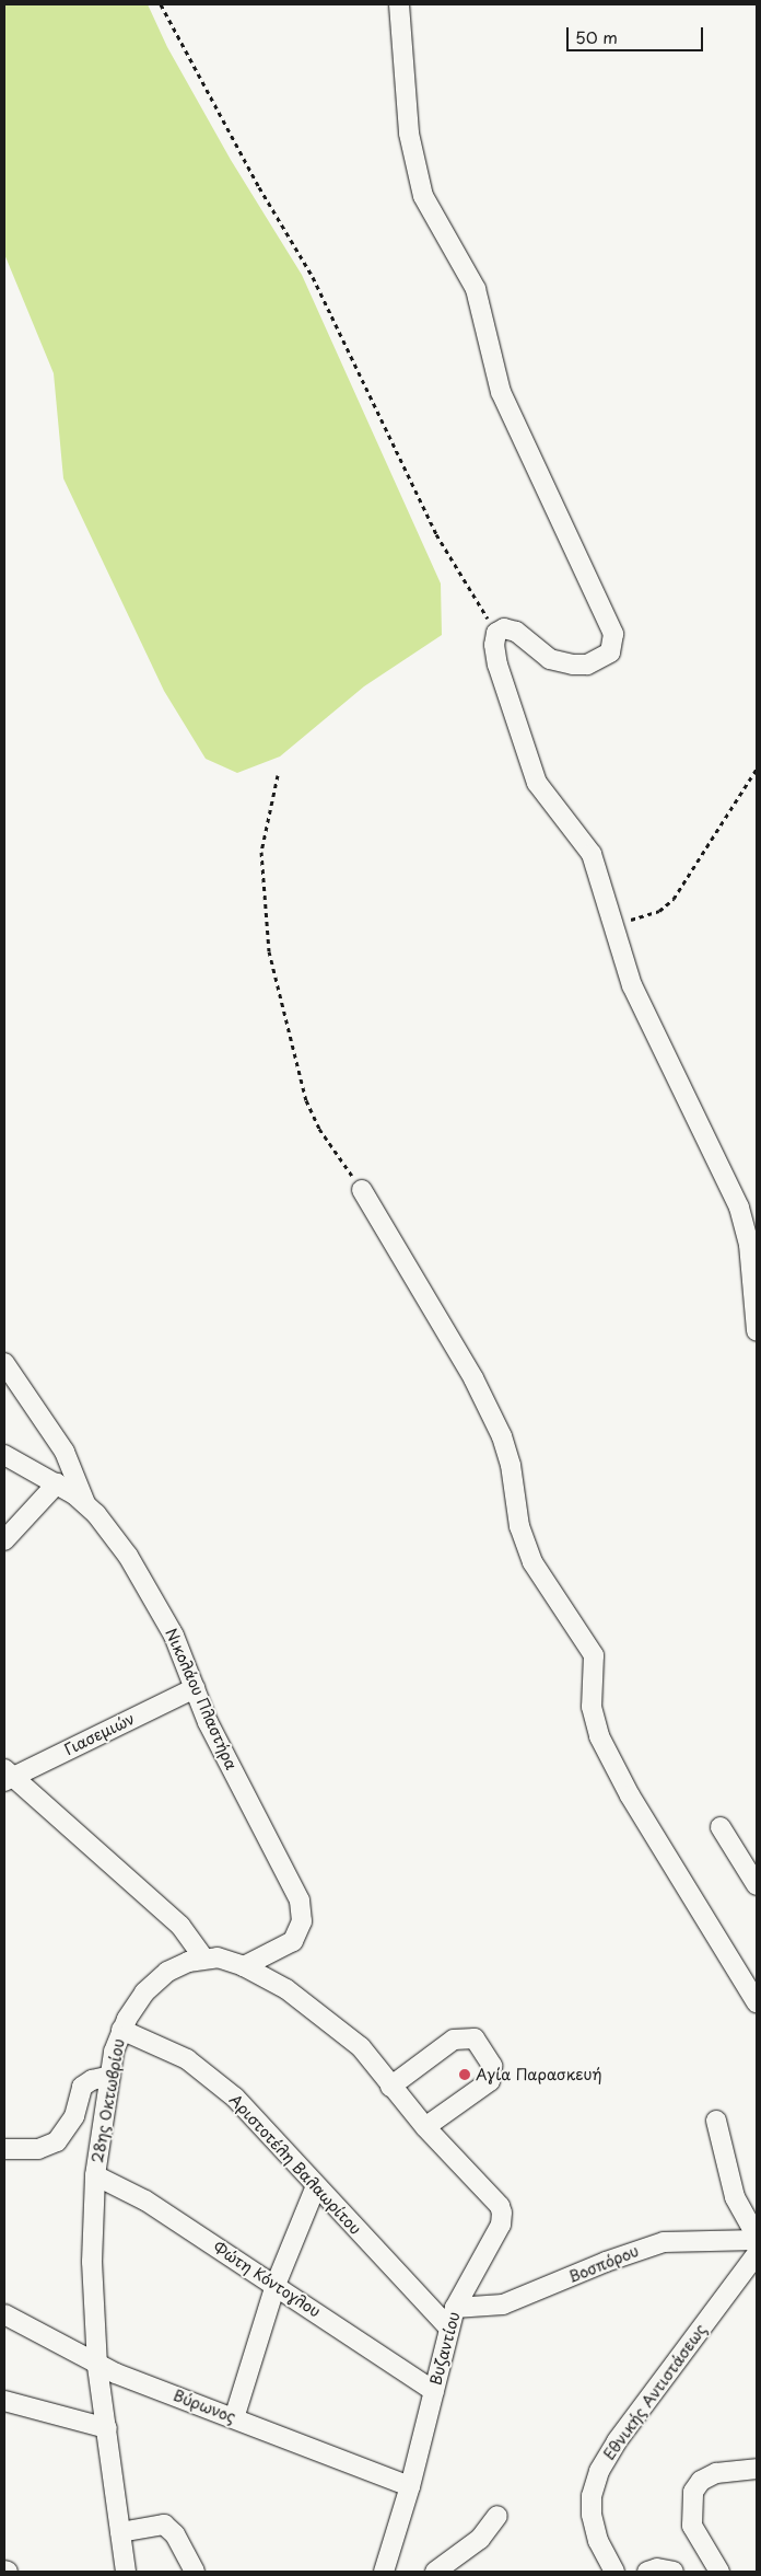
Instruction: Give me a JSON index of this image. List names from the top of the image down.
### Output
{
  "streets": {
    "street": [
      "Νικολάου Πλαστήρα",
      "Γιασεμιών",
      "28ης Οκτωβρίου",
      "Αριστοτέλη Βαλαωρίτου",
      "Βοσπόρου",
      "Φώτη Κόντογλου",
      "Βυζαντίου",
      "Εθνικής Αντιστάσεως",
      "Βύρωνος"
    ]
  },
  "crossings": [
    ["Νικολάου Πλαστήρα", "Γιασεμιών"],
    ["Νικολάου Πλαστήρα", "28ης Οκτωβρίου"],
    ["28ης Οκτωβρίου", "Αριστοτέλη Βαλαωρίτου"],
    ["28ης Οκτωβρίου", "Φώτη Κόντογλου"],
    ["28ης Οκτωβρίου", "Βυζαντίου"],
    ["28ης Οκτωβρίου", "Βύρωνος"],
    ["Αριστοτέλη Βαλαωρίτου", "Βυζαντίου"],
    ["Βοσπόρου", "Βυζαντίου"],
    ["Φώτη Κόντογλου", "Βυζαντίου"],
    ["Βυζαντίου", "Βύρωνος"]
  ],
  "places": ["Αγία Παρασκευή"],
  "scale_bar": "50 m"
}
